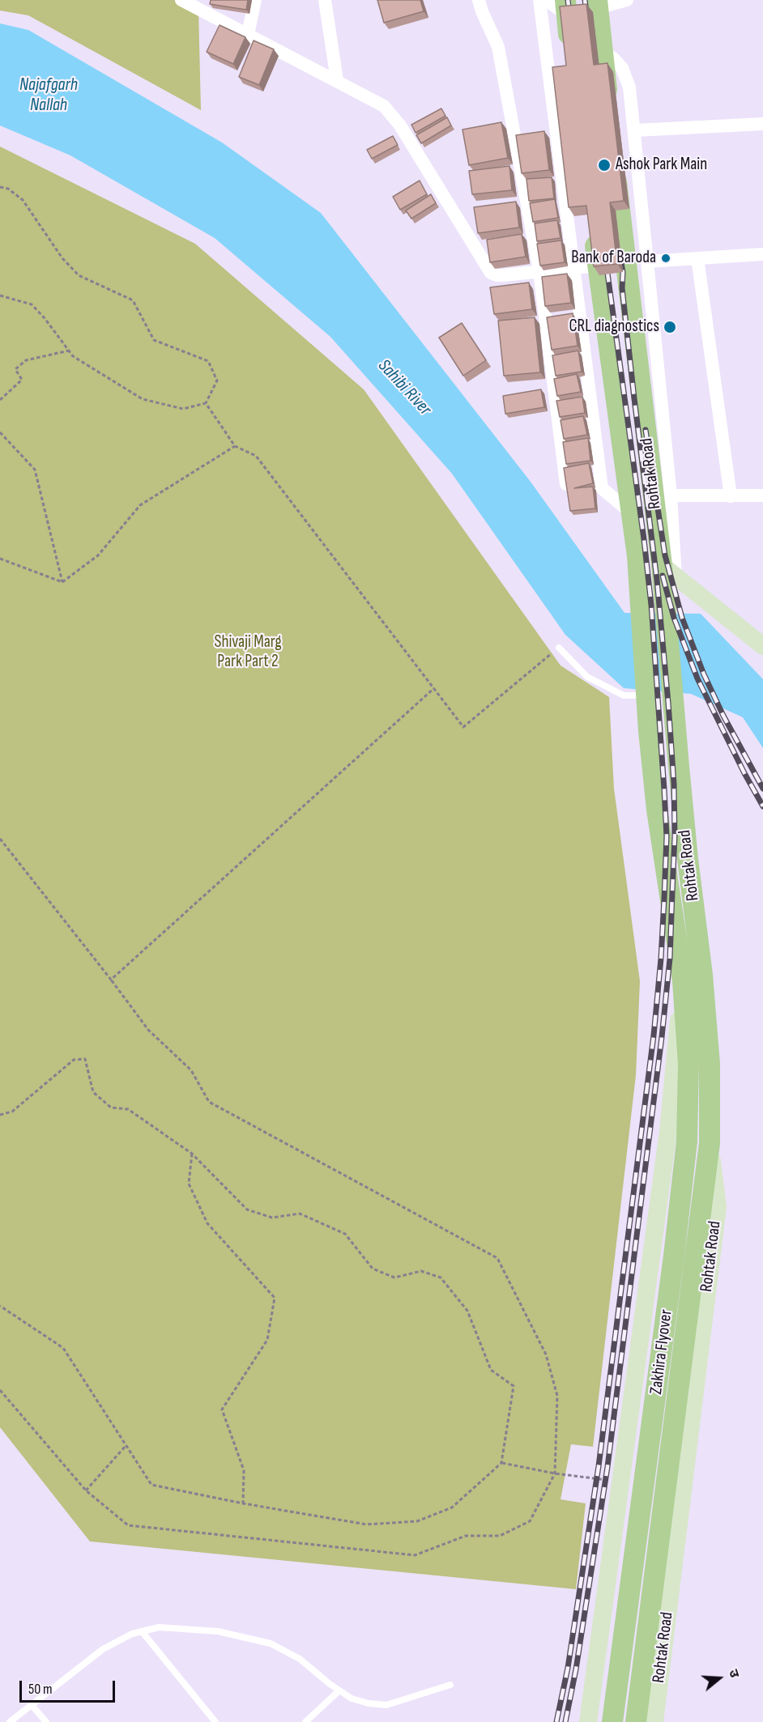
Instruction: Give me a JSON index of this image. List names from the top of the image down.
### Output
{
  "streets": {
    "main road": ["Rohtak Road", "Zakhira Flyover"]
  },
  "crossings": [
    ["Rohtak Road", "Zakhira Flyover"]
  ],
  "water": ["Najafgarh Nallah", "Sahibi River"],
  "parks": ["Shivaji Marg Park Part 2"],
  "places": ["Ashok Park Main", "Bank of Baroda", "CRL diagnostics"],
  "scale_bar": "50 m",
  "north": "right"
}
